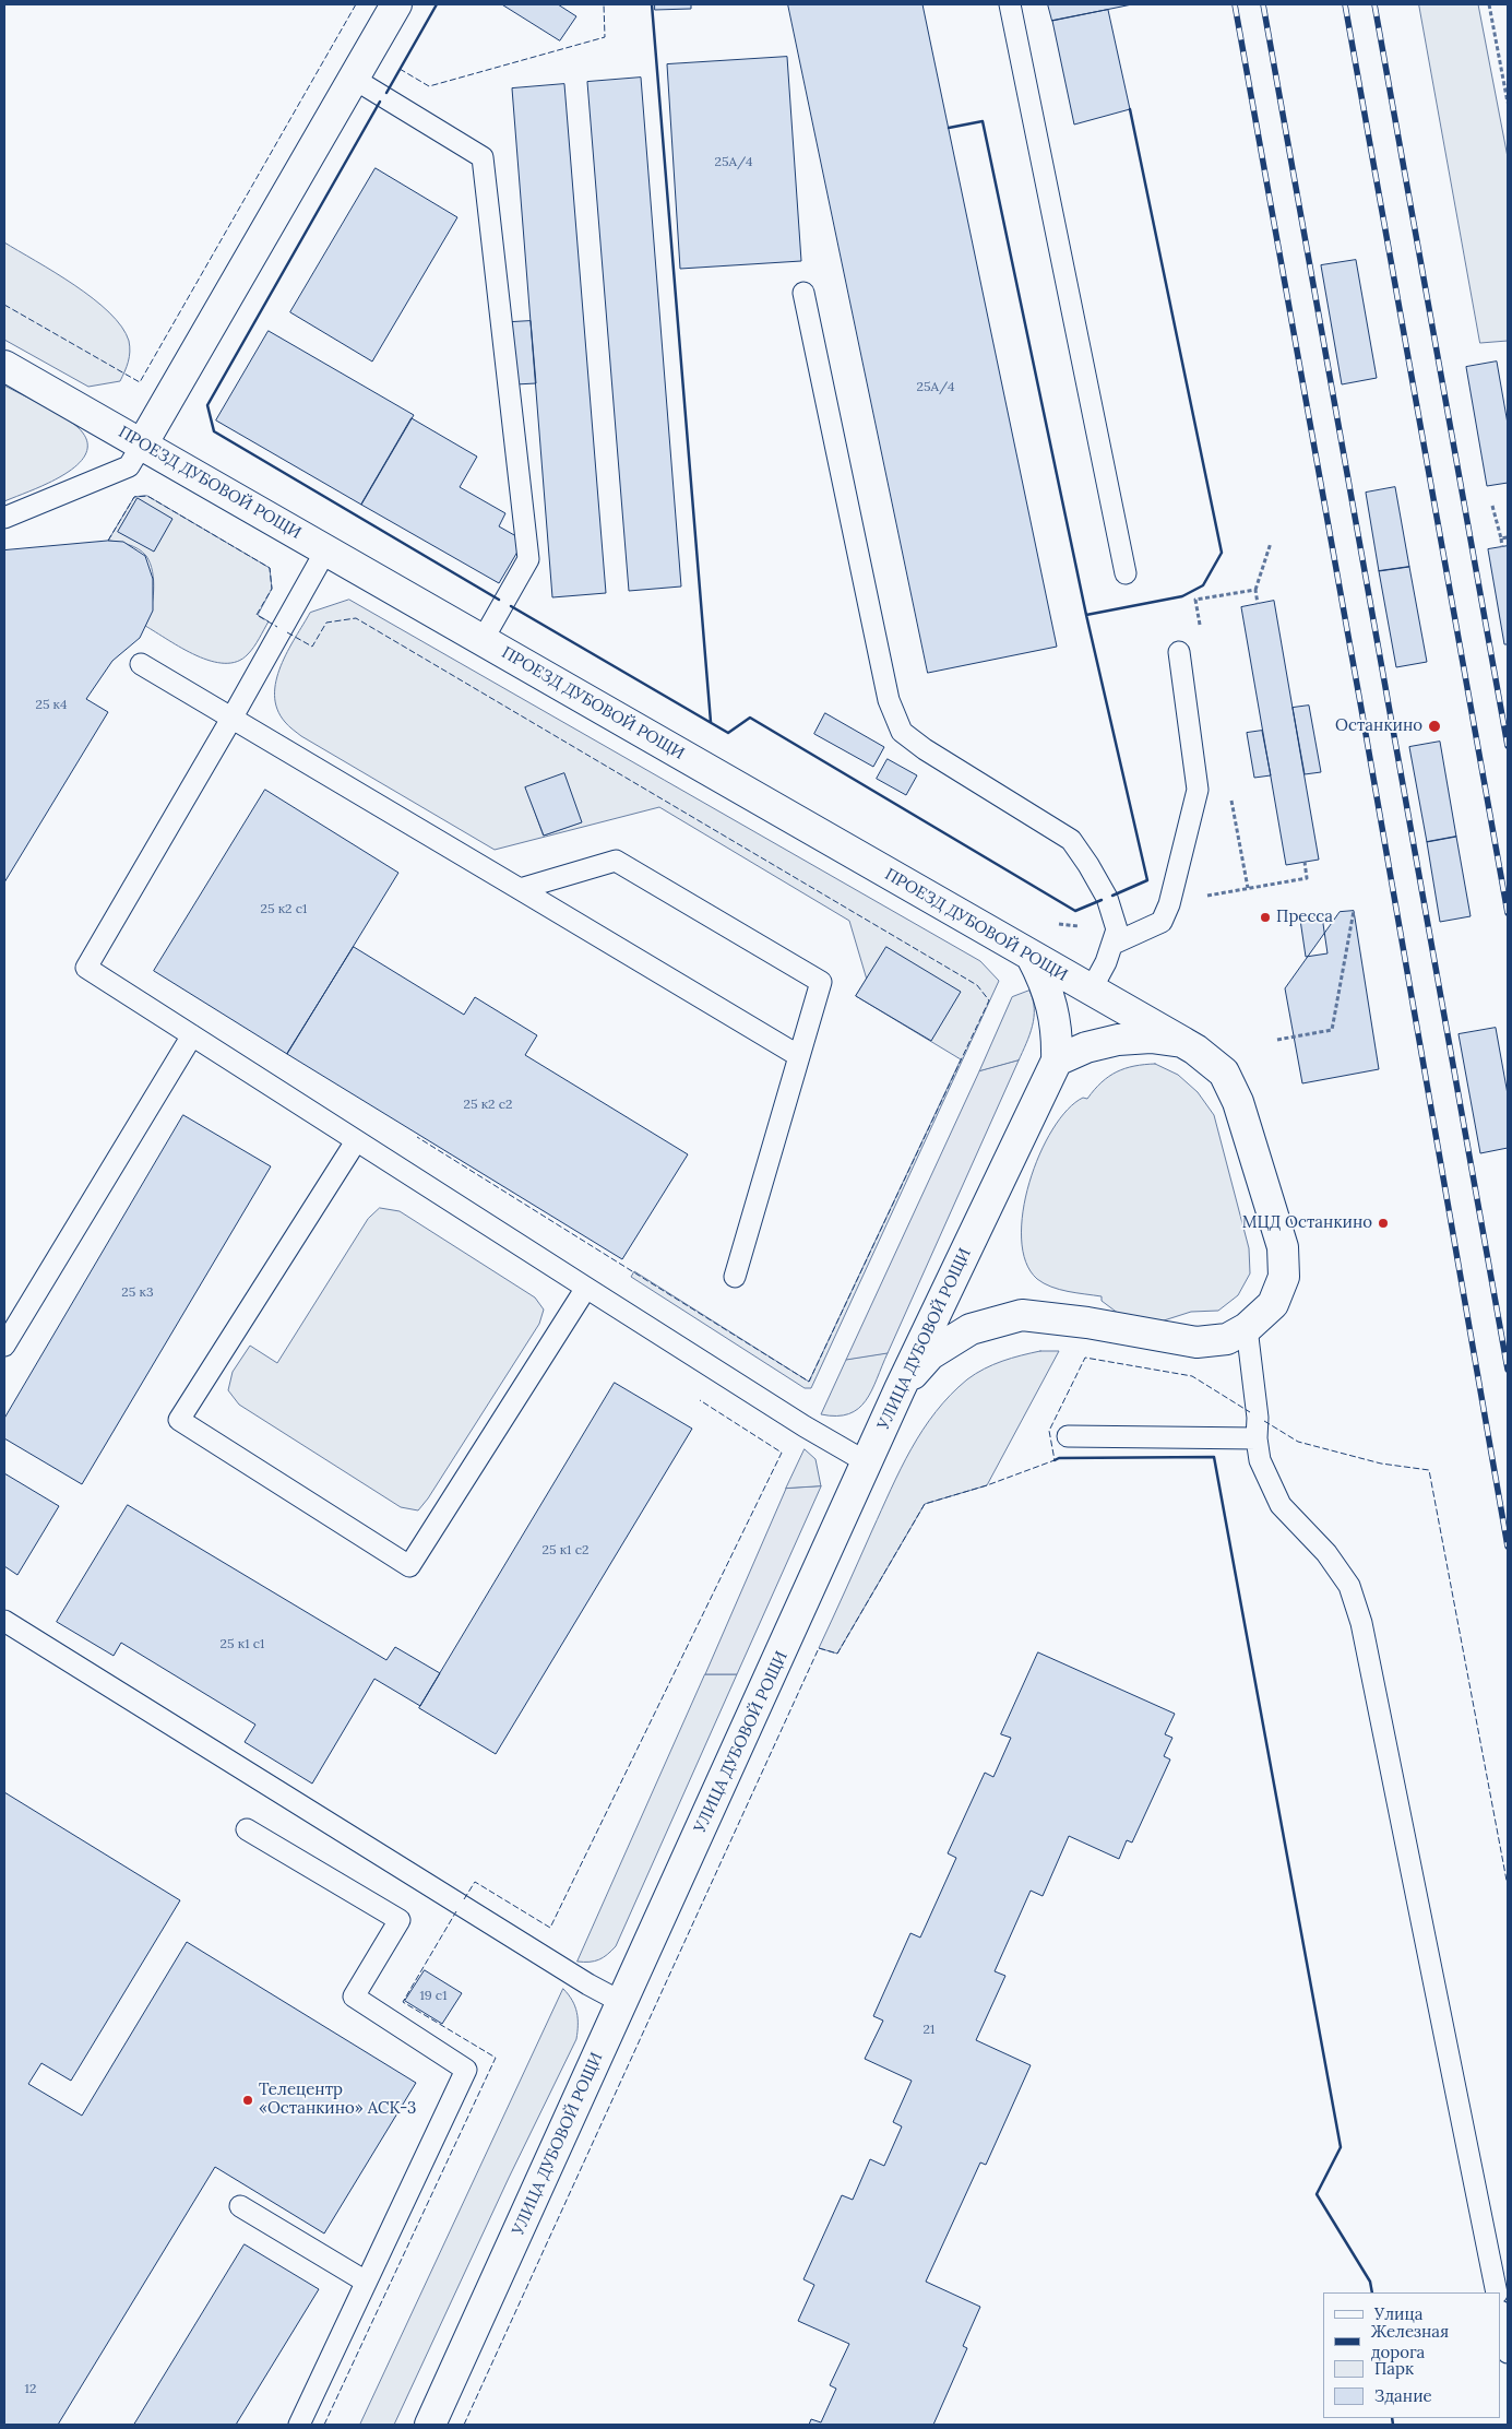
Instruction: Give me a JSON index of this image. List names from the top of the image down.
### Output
{
  "streets": {
    "street": ["ПРОЕЗД ДУБОВОЙ РОЩИ", "УЛИЦА ДУБОВОЙ РОЩИ"]
  },
  "crossings": [
    ["ПРОЕЗД ДУБОВОЙ РОЩИ", "УЛИЦА ДУБОВОЙ РОЩИ"]
  ],
  "places": [
    "Останкино",
    "Пресса",
    "МЦД Останкино",
    "Телецентр «Останкино» АСК-3"
  ],
  "house_numbers": [
    "25А/4",
    "25А/4",
    "25 к4",
    "25 к2 с1",
    "25 к2 с2",
    "25 к3",
    "25 к1 с2",
    "25 к1 с1",
    "19 с1",
    "21",
    "12"
  ],
  "legend": [
    "Улица",
    "Железная дорога",
    "Парк",
    "Здание"
  ]
}
